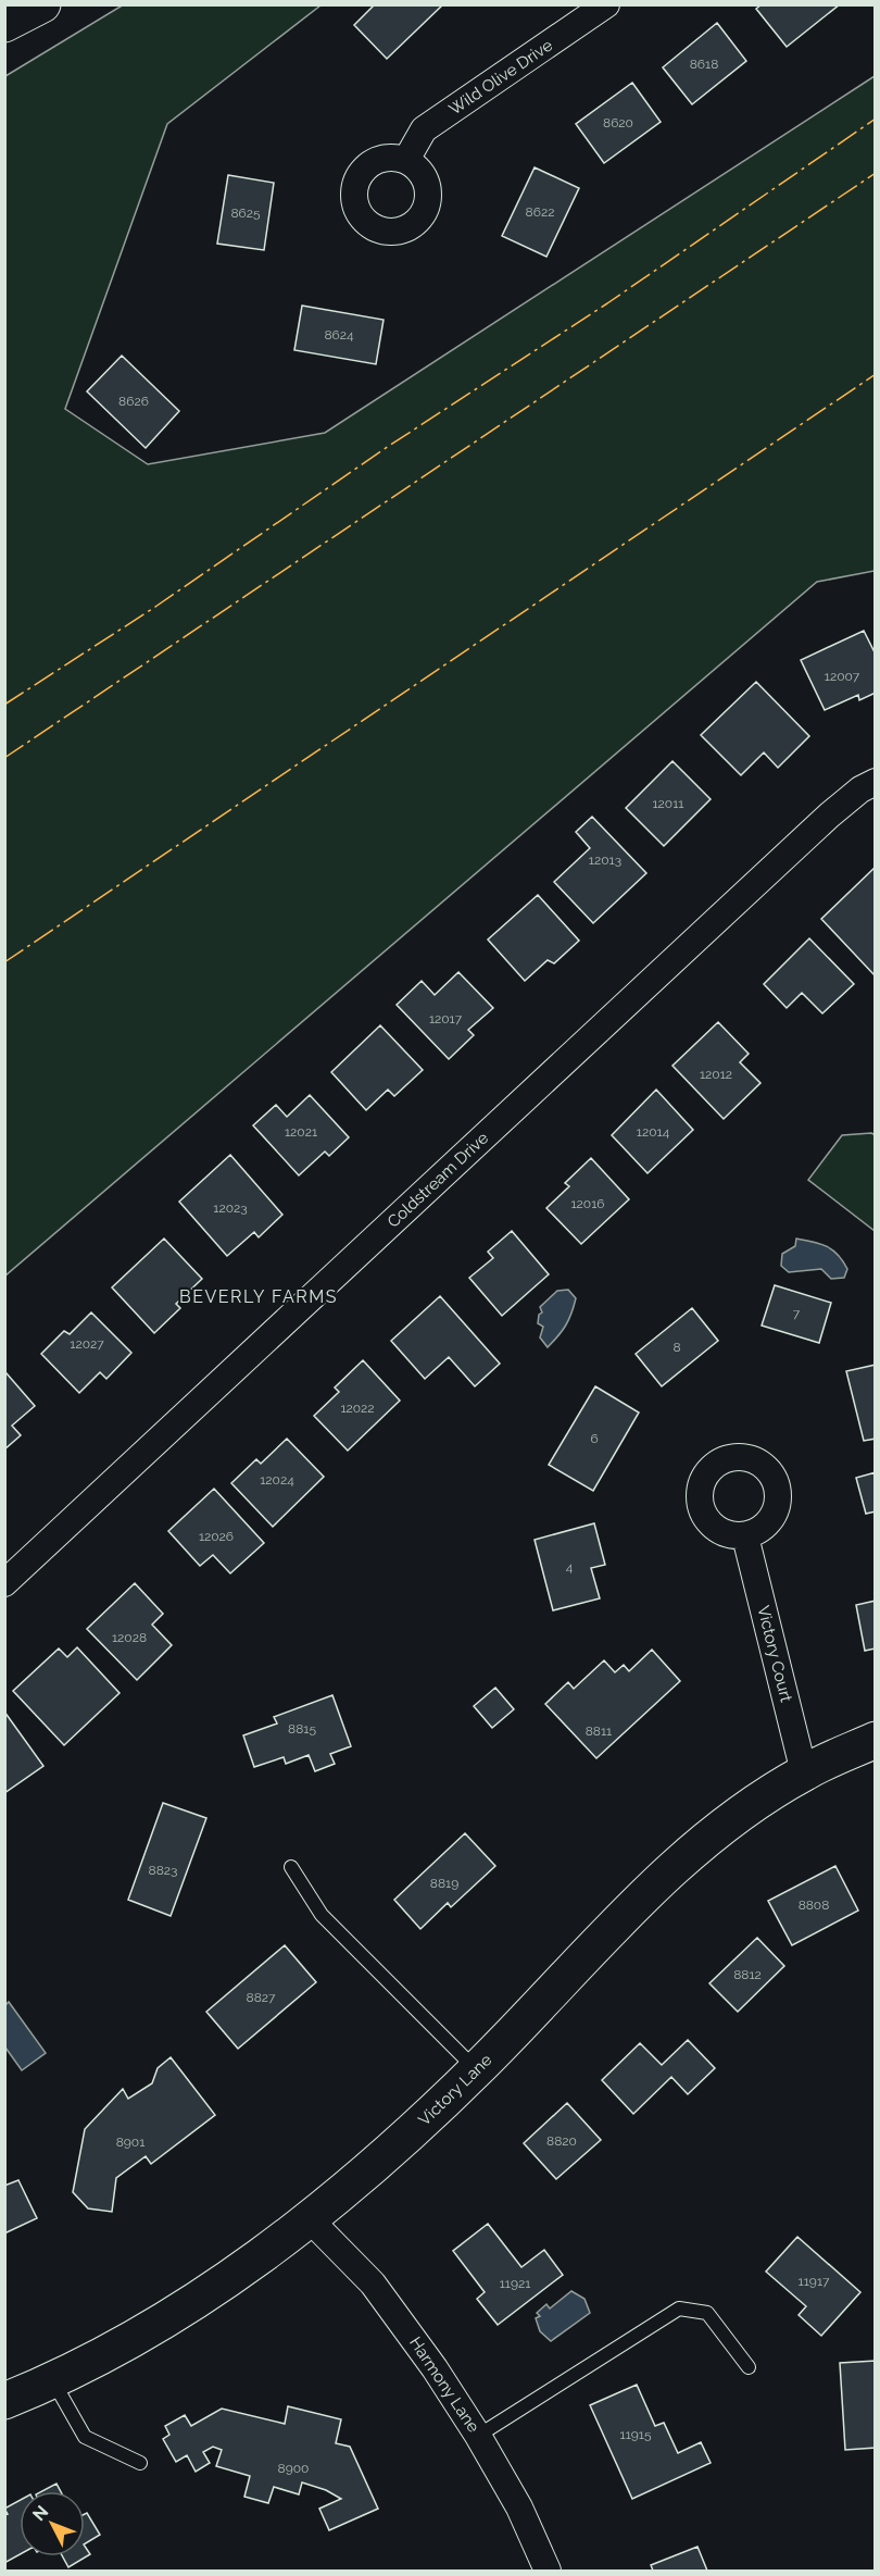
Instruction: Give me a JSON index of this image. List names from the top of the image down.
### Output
{
  "streets": {
    "street": [
      "Wild Olive Drive",
      "Coldstream Drive",
      "Victory Court",
      "Victory Lane",
      "Harmony Lane"
    ]
  },
  "crossings": [
    ["Victory Court", "Victory Lane"],
    ["Victory Lane", "Harmony Lane"]
  ],
  "districts": ["BEVERLY FARMS"],
  "house_numbers": [
    "8618",
    "8620",
    "8622",
    "8625",
    "8624",
    "8626",
    "12007",
    "12011",
    "12013",
    "12017",
    "12012",
    "12021",
    "12014",
    "12016",
    "12023",
    "7",
    "12027",
    "8",
    "12022",
    "6",
    "12024",
    "12026",
    "4",
    "12028",
    "8815",
    "8811",
    "8823",
    "8819",
    "8808",
    "8812",
    "8827",
    "8820",
    "8901",
    "11917",
    "11921",
    "11915",
    "8900"
  ],
  "north": "top left"
}
